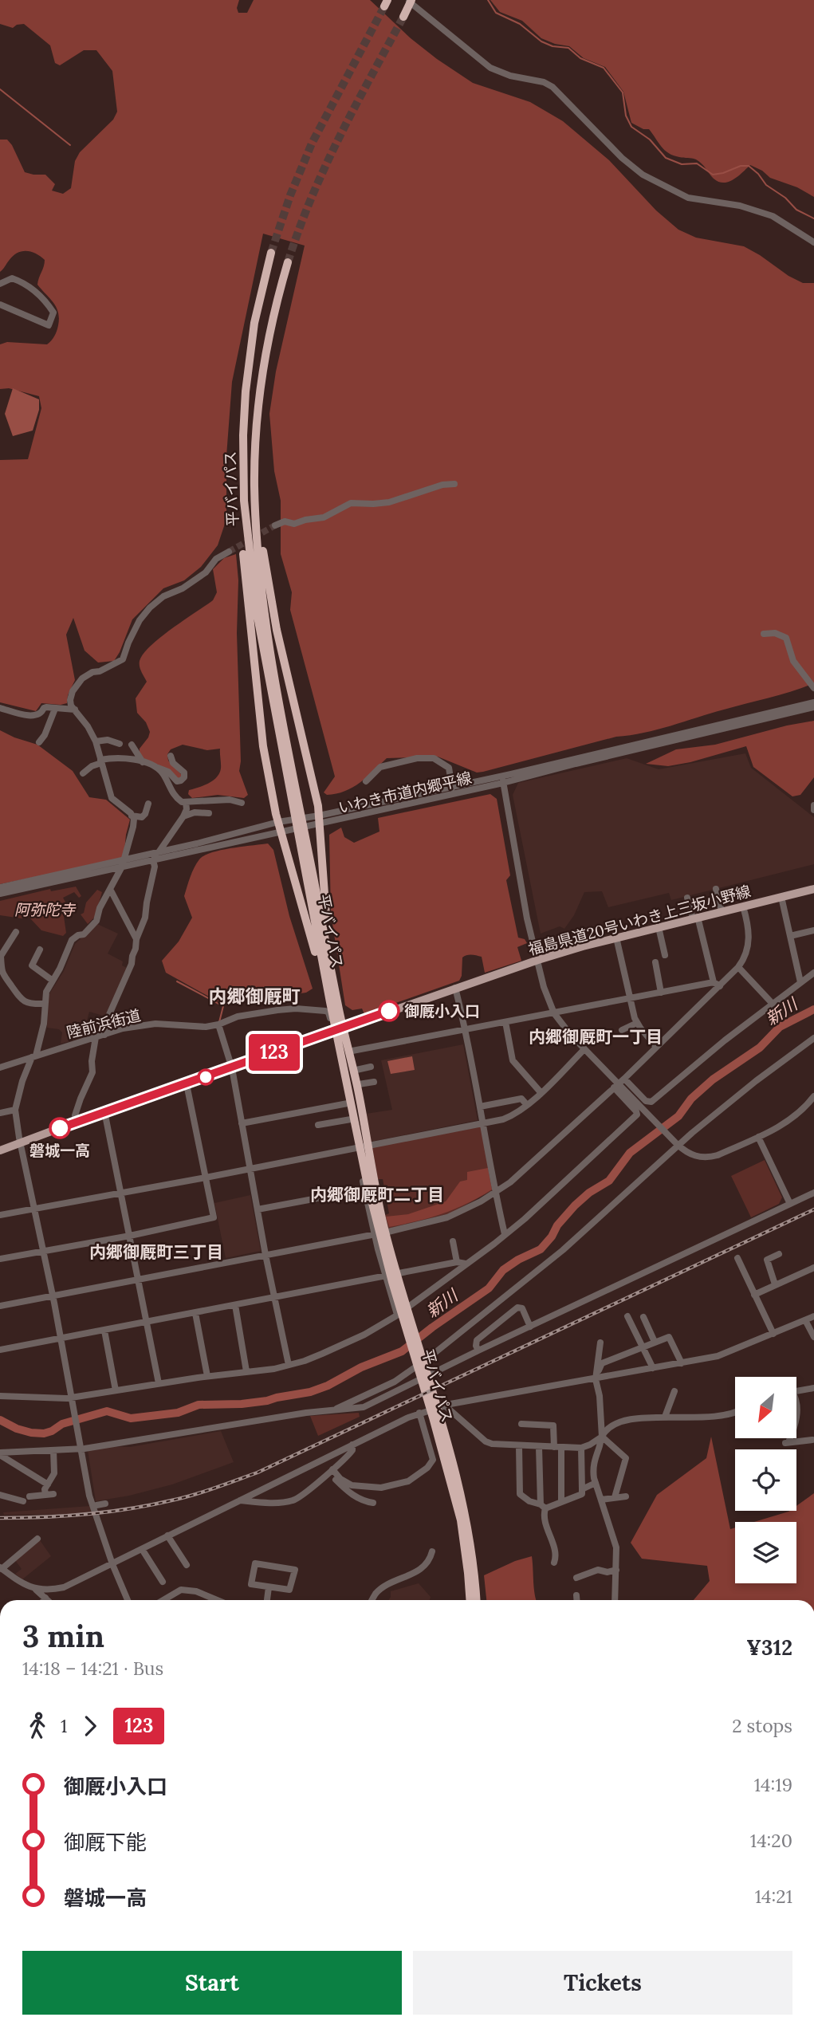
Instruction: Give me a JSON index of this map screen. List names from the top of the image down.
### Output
{
  "streets": {
    "highway": ["平バイパス"],
    "main road": ["福島県道20号いわき上三坂小野線"],
    "street": ["いわき市道内郷平線", "陸前浜街道"]
  },
  "crossings": [
    ["福島県道20号いわき上三坂小野線", "陸前浜街道"]
  ],
  "districts": [
    "内郷御厩町",
    "内郷御厩町一丁目",
    "内郷御厩町二丁目",
    "内郷御厩町三丁目"
  ],
  "water": ["新川"],
  "parks": ["阿弥陀寺"],
  "places": ["御厩小入口", "磐城一高"],
  "lines": ["bus line 123"],
  "north": "bottom left",
  "page": {
    "on_map": "123",
    "heading": ["3 min", "14:18 – 14:21 · Bus", "¥312"],
    "legs": ["1", "123", "2 stops"],
    "list": [
      {
        "name": "御厩小入口",
        "value": "14:19"
      },
      {
        "name": "御厩下能",
        "value": "14:20"
      },
      {
        "name": "磐城一高",
        "value": "14:21"
      }
    ],
    "buttons": ["Start", "Tickets"]
  }
}
